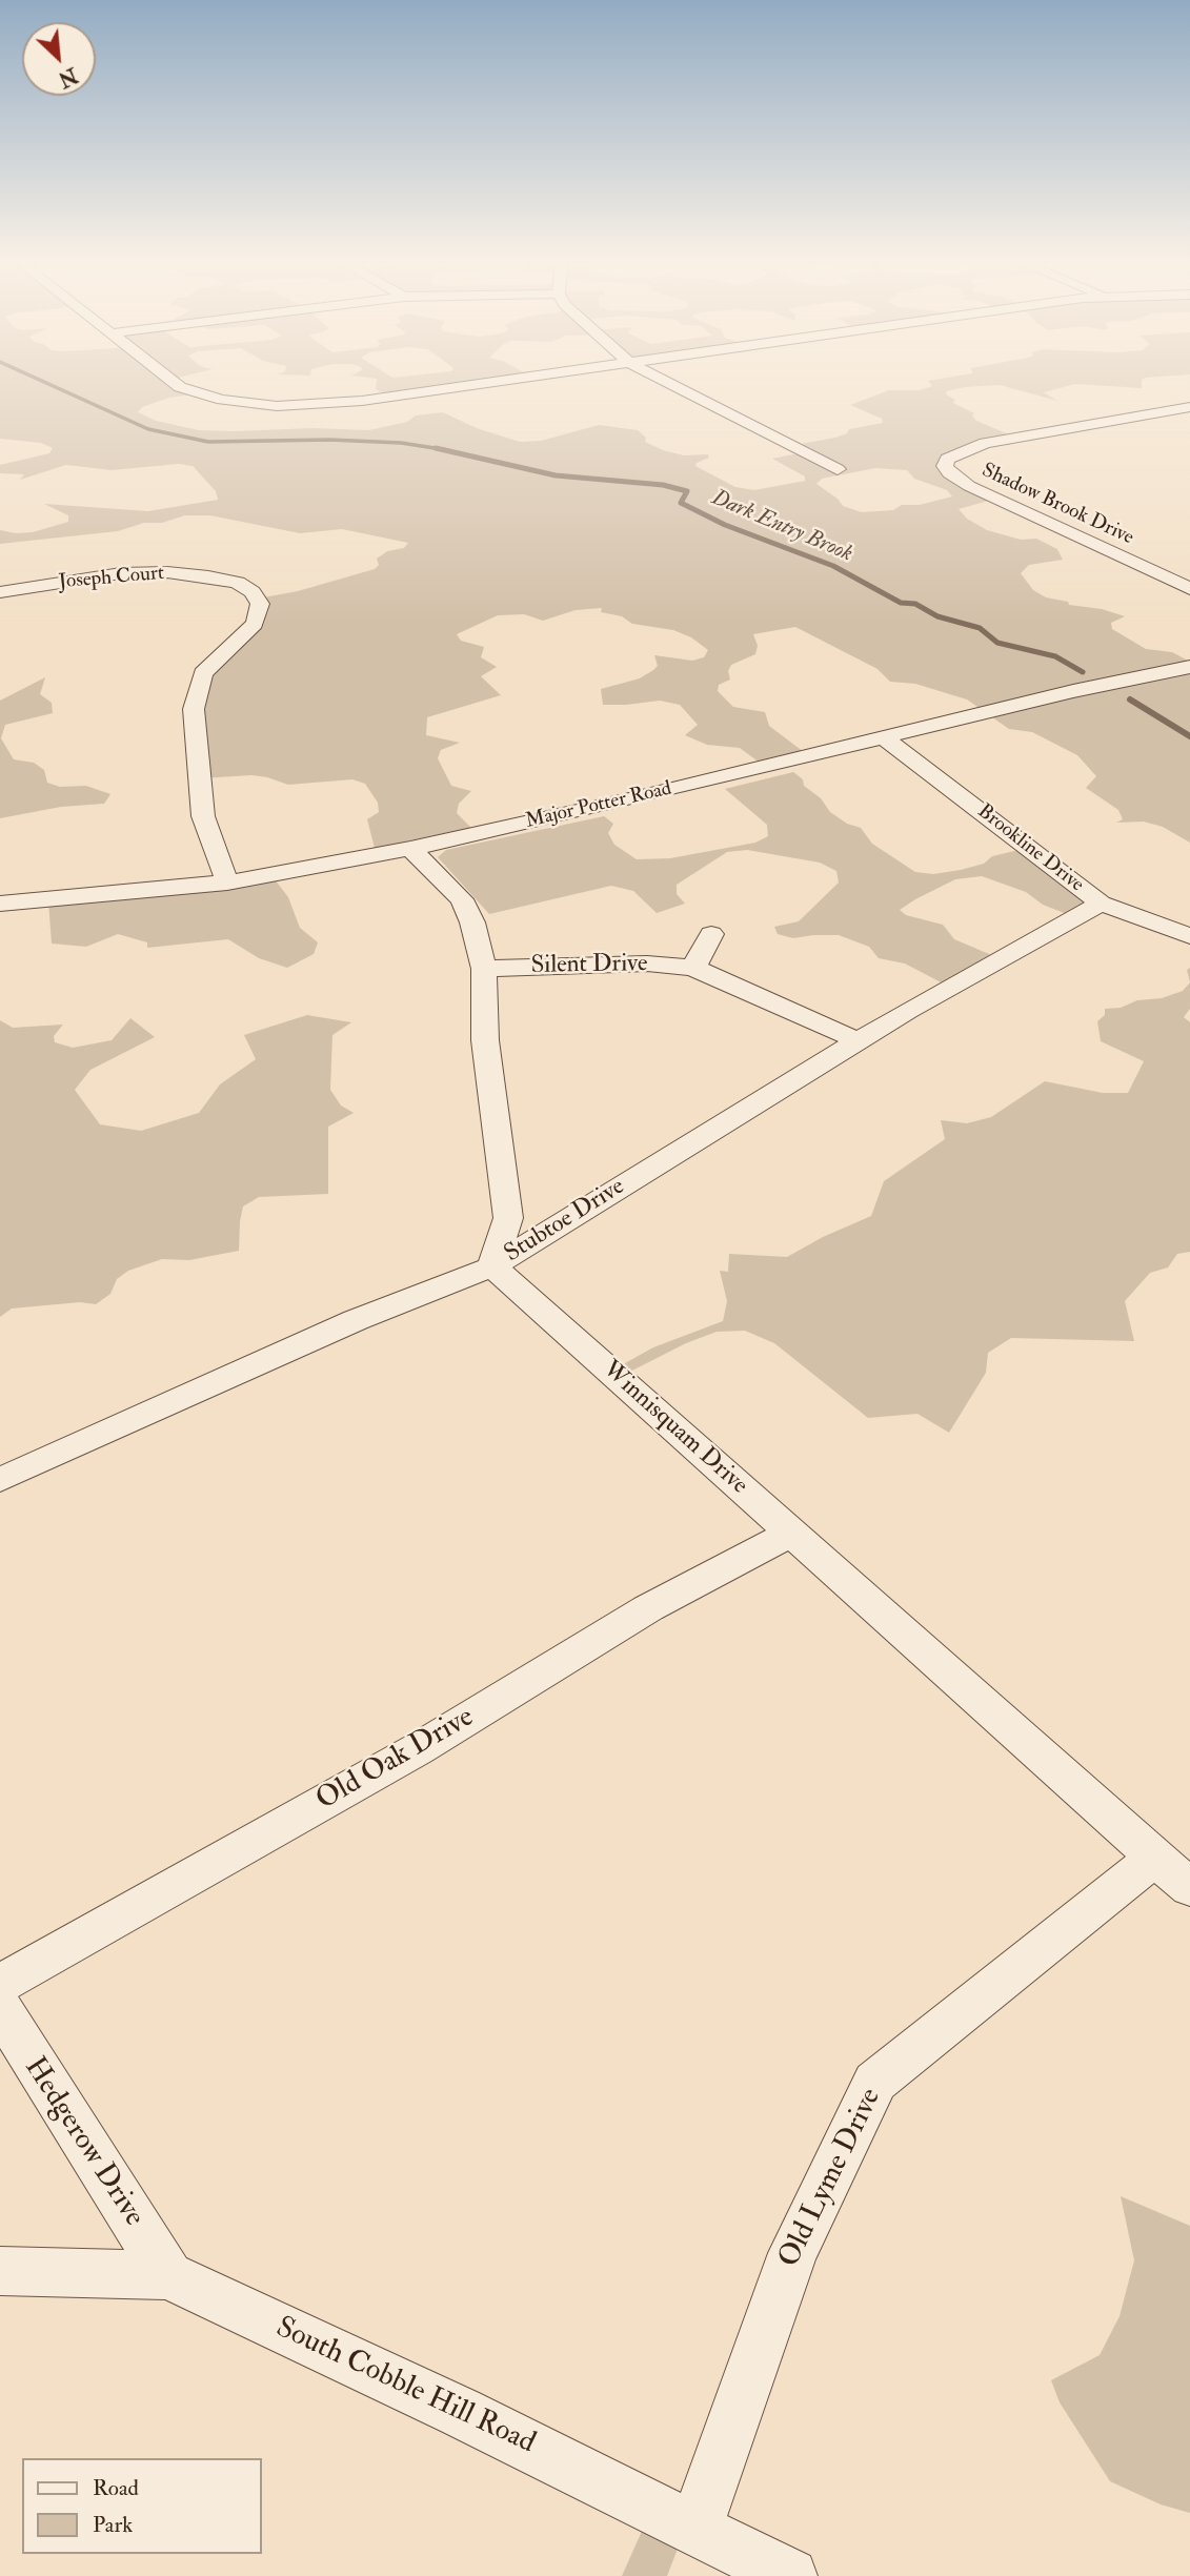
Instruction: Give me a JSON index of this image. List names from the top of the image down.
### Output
{
  "streets": {
    "street": [
      "Shadow Brook Drive",
      "Joseph Court",
      "Major Potter Road",
      "Brookline Drive",
      "Silent Drive",
      "Stubtoe Drive",
      "Winnisquam Drive",
      "Old Oak Drive",
      "Hedgerow Drive",
      "Old Lyme Drive",
      "South Cobble Hill Road"
    ]
  },
  "crossings": [
    ["Joseph Court", "Major Potter Road"],
    ["Major Potter Road", "Brookline Drive"],
    ["Brookline Drive", "Stubtoe Drive"],
    ["Silent Drive", "Stubtoe Drive"],
    ["Stubtoe Drive", "Winnisquam Drive"],
    ["Winnisquam Drive", "Old Oak Drive"],
    ["Winnisquam Drive", "Old Lyme Drive"],
    ["Hedgerow Drive", "South Cobble Hill Road"],
    ["Old Lyme Drive", "South Cobble Hill Road"]
  ],
  "water": ["Dark Entry Brook"],
  "legend": ["Road", "Park"],
  "north": "bottom right"
}
